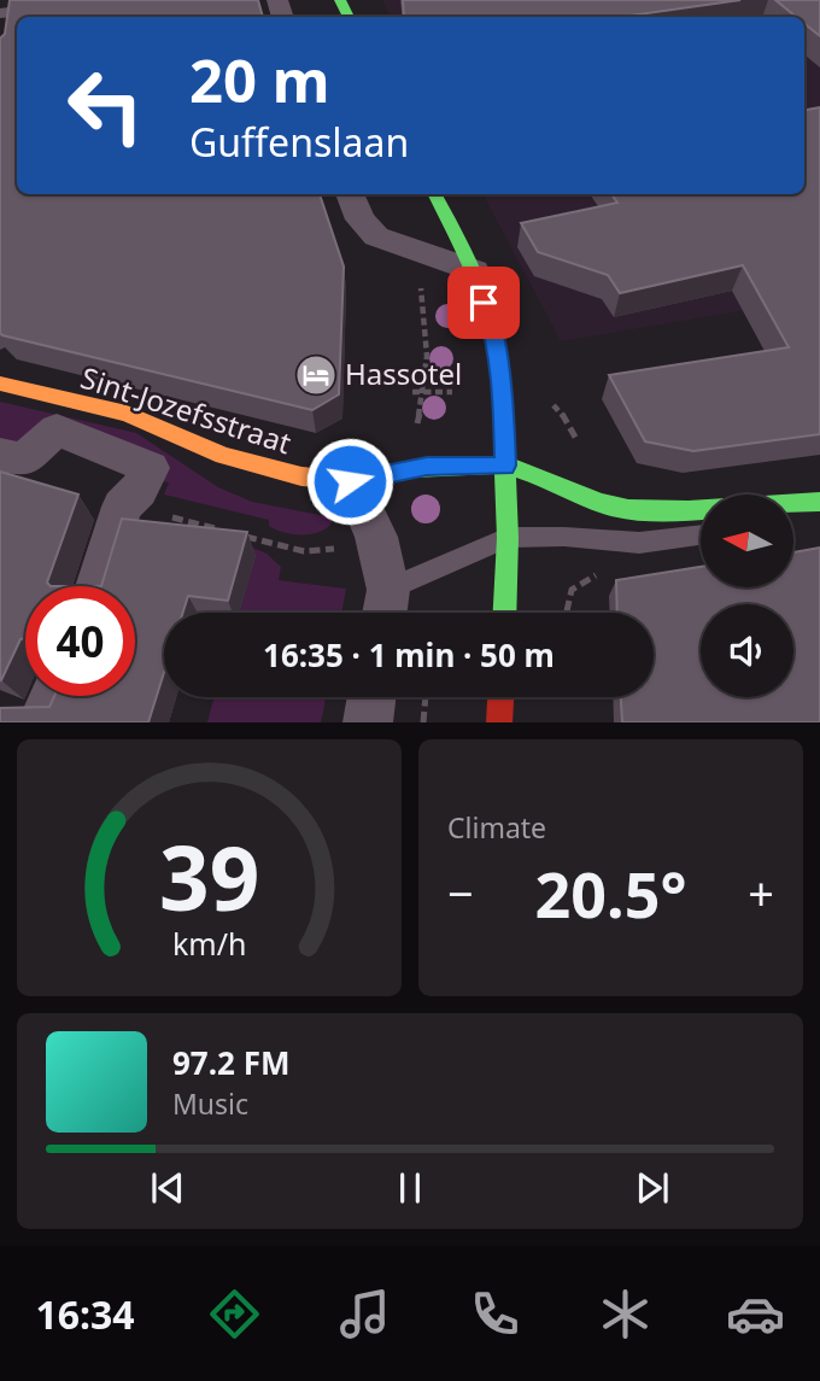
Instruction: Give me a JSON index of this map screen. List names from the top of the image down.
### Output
{
  "streets": {
    "main road": ["Sint-Jozefsstraat"]
  },
  "places": {
    "hotel": ["Hassotel"]
  },
  "north": "left",
  "page": {
    "turn": ["20 m", "Guffenslaan"],
    "limit": "40",
    "trip": "16:35 · 1 min · 50 m",
    "tile": "Climate",
    "heat": ["−", "20.5°", "+"],
    "song": ["97.2 FM", "Music"],
    "tabs": "16:34",
    "gauge": ["39", "km/h"]
  }
}
